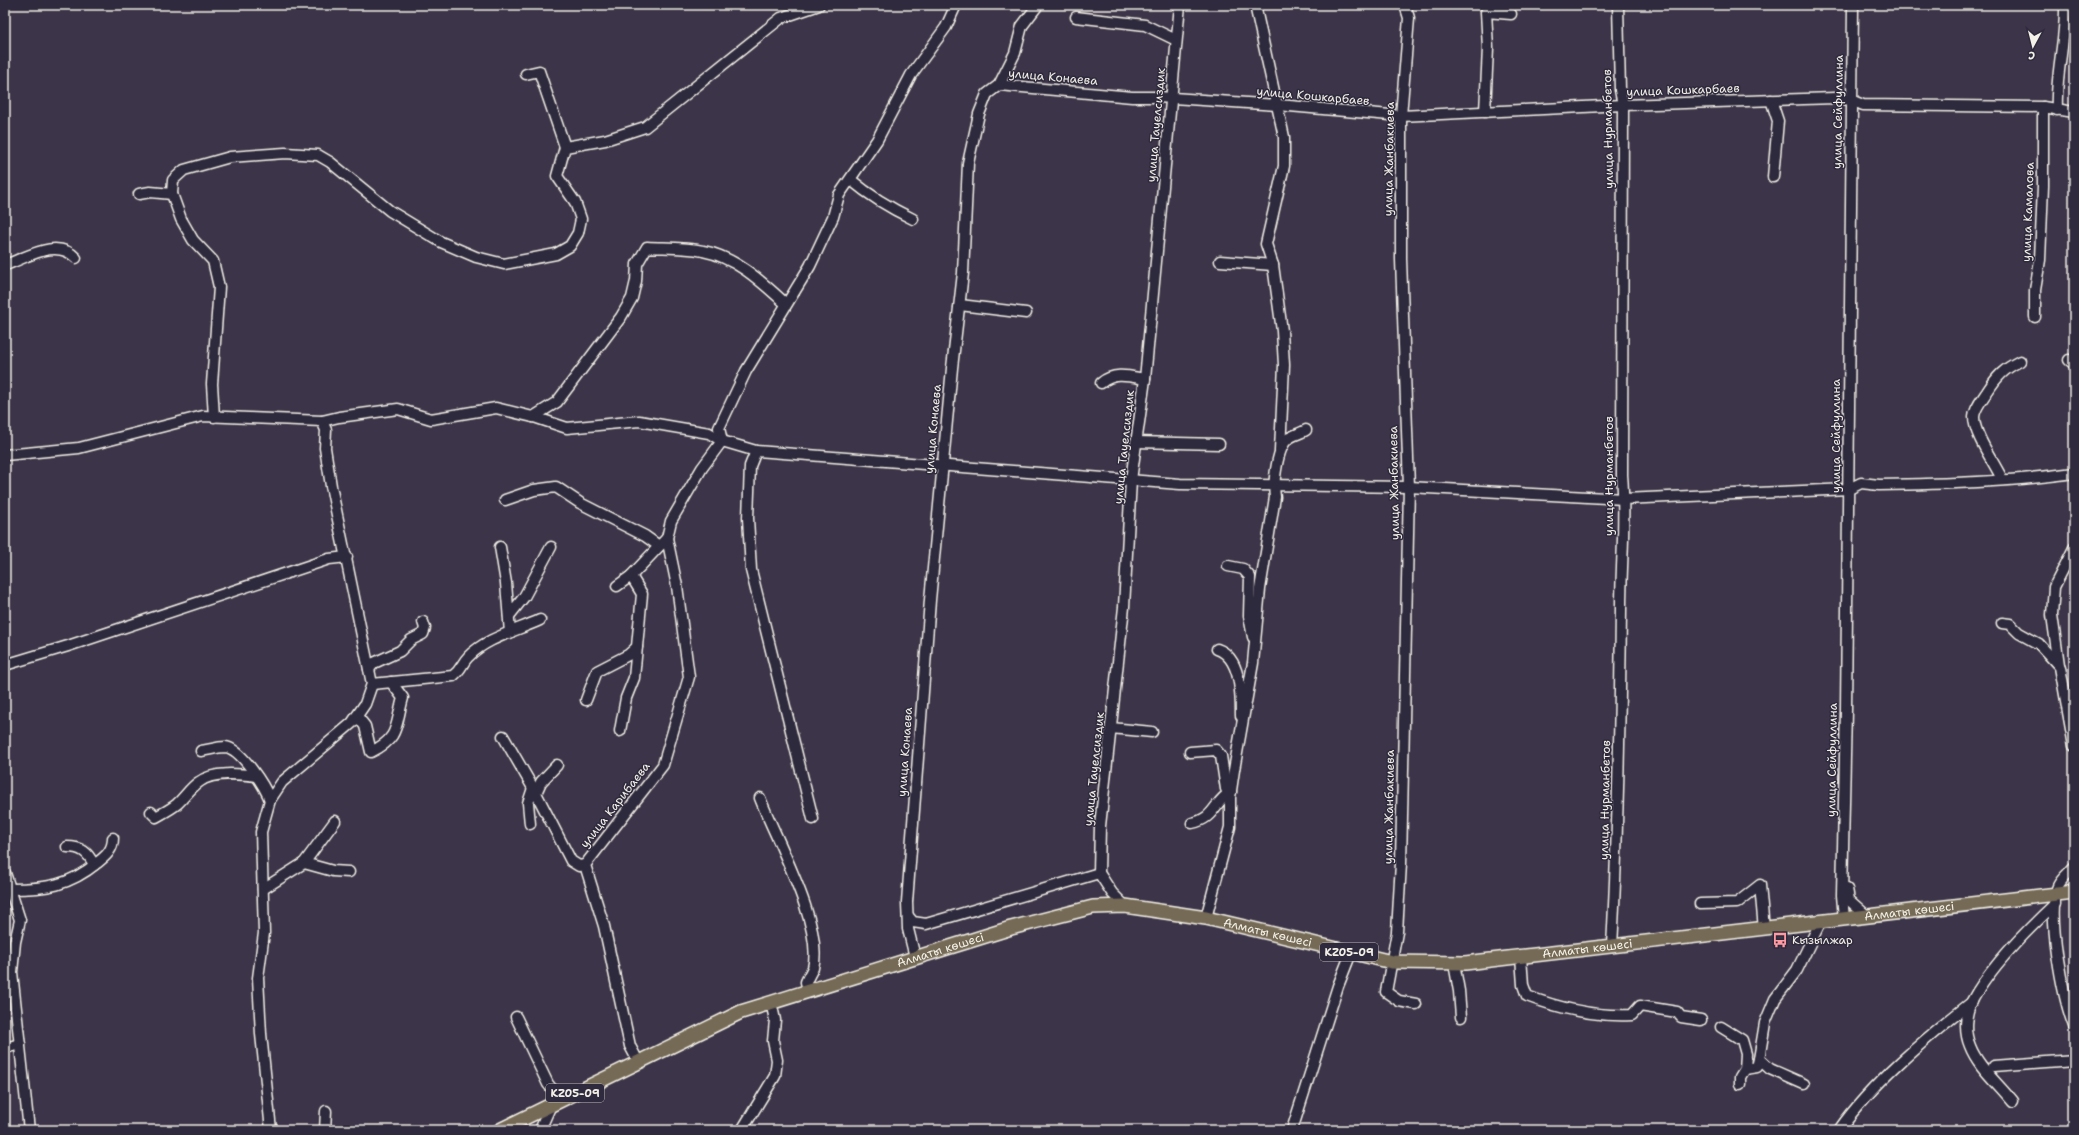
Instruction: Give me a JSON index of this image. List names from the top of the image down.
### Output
{
  "streets": {
    "main road": ["Алматы көшесі", "KZ05-09"],
    "street": [
      "улица Конаева",
      "улица Кошкарбаев",
      "улица Сейфуллина",
      "улица Тауелсиздик",
      "улица Нурманбетов",
      "улица Жанбакиева",
      "улица Камалова",
      "улица Карибаева"
    ]
  },
  "crossings": [
    ["улица Конаева", "улица Кошкарбаев"],
    ["улица Конаева", "улица Тауелсиздик"],
    ["улица Конаева", "Алматы көшесі"],
    ["улица Кошкарбаев", "улица Сейфуллина"],
    ["улица Кошкарбаев", "улица Тауелсиздик"],
    ["улица Кошкарбаев", "улица Нурманбетов"],
    ["улица Кошкарбаев", "улица Жанбакиева"],
    ["улица Кошкарбаев", "улица Камалова"],
    ["улица Сейфуллина", "Алматы көшесі"],
    ["улица Нурманбетов", "Алматы көшесі"],
    ["улица Жанбакиева", "Алматы көшесі"],
    ["улица Карибаева", "Алматы көшесі"],
    ["улица Карибаева", "KZ05-09"],
    ["Алматы көшесі", "KZ05-09"]
  ],
  "places": {
    "bus stop": ["Кызылжар"]
  },
  "north": "bottom"
}
